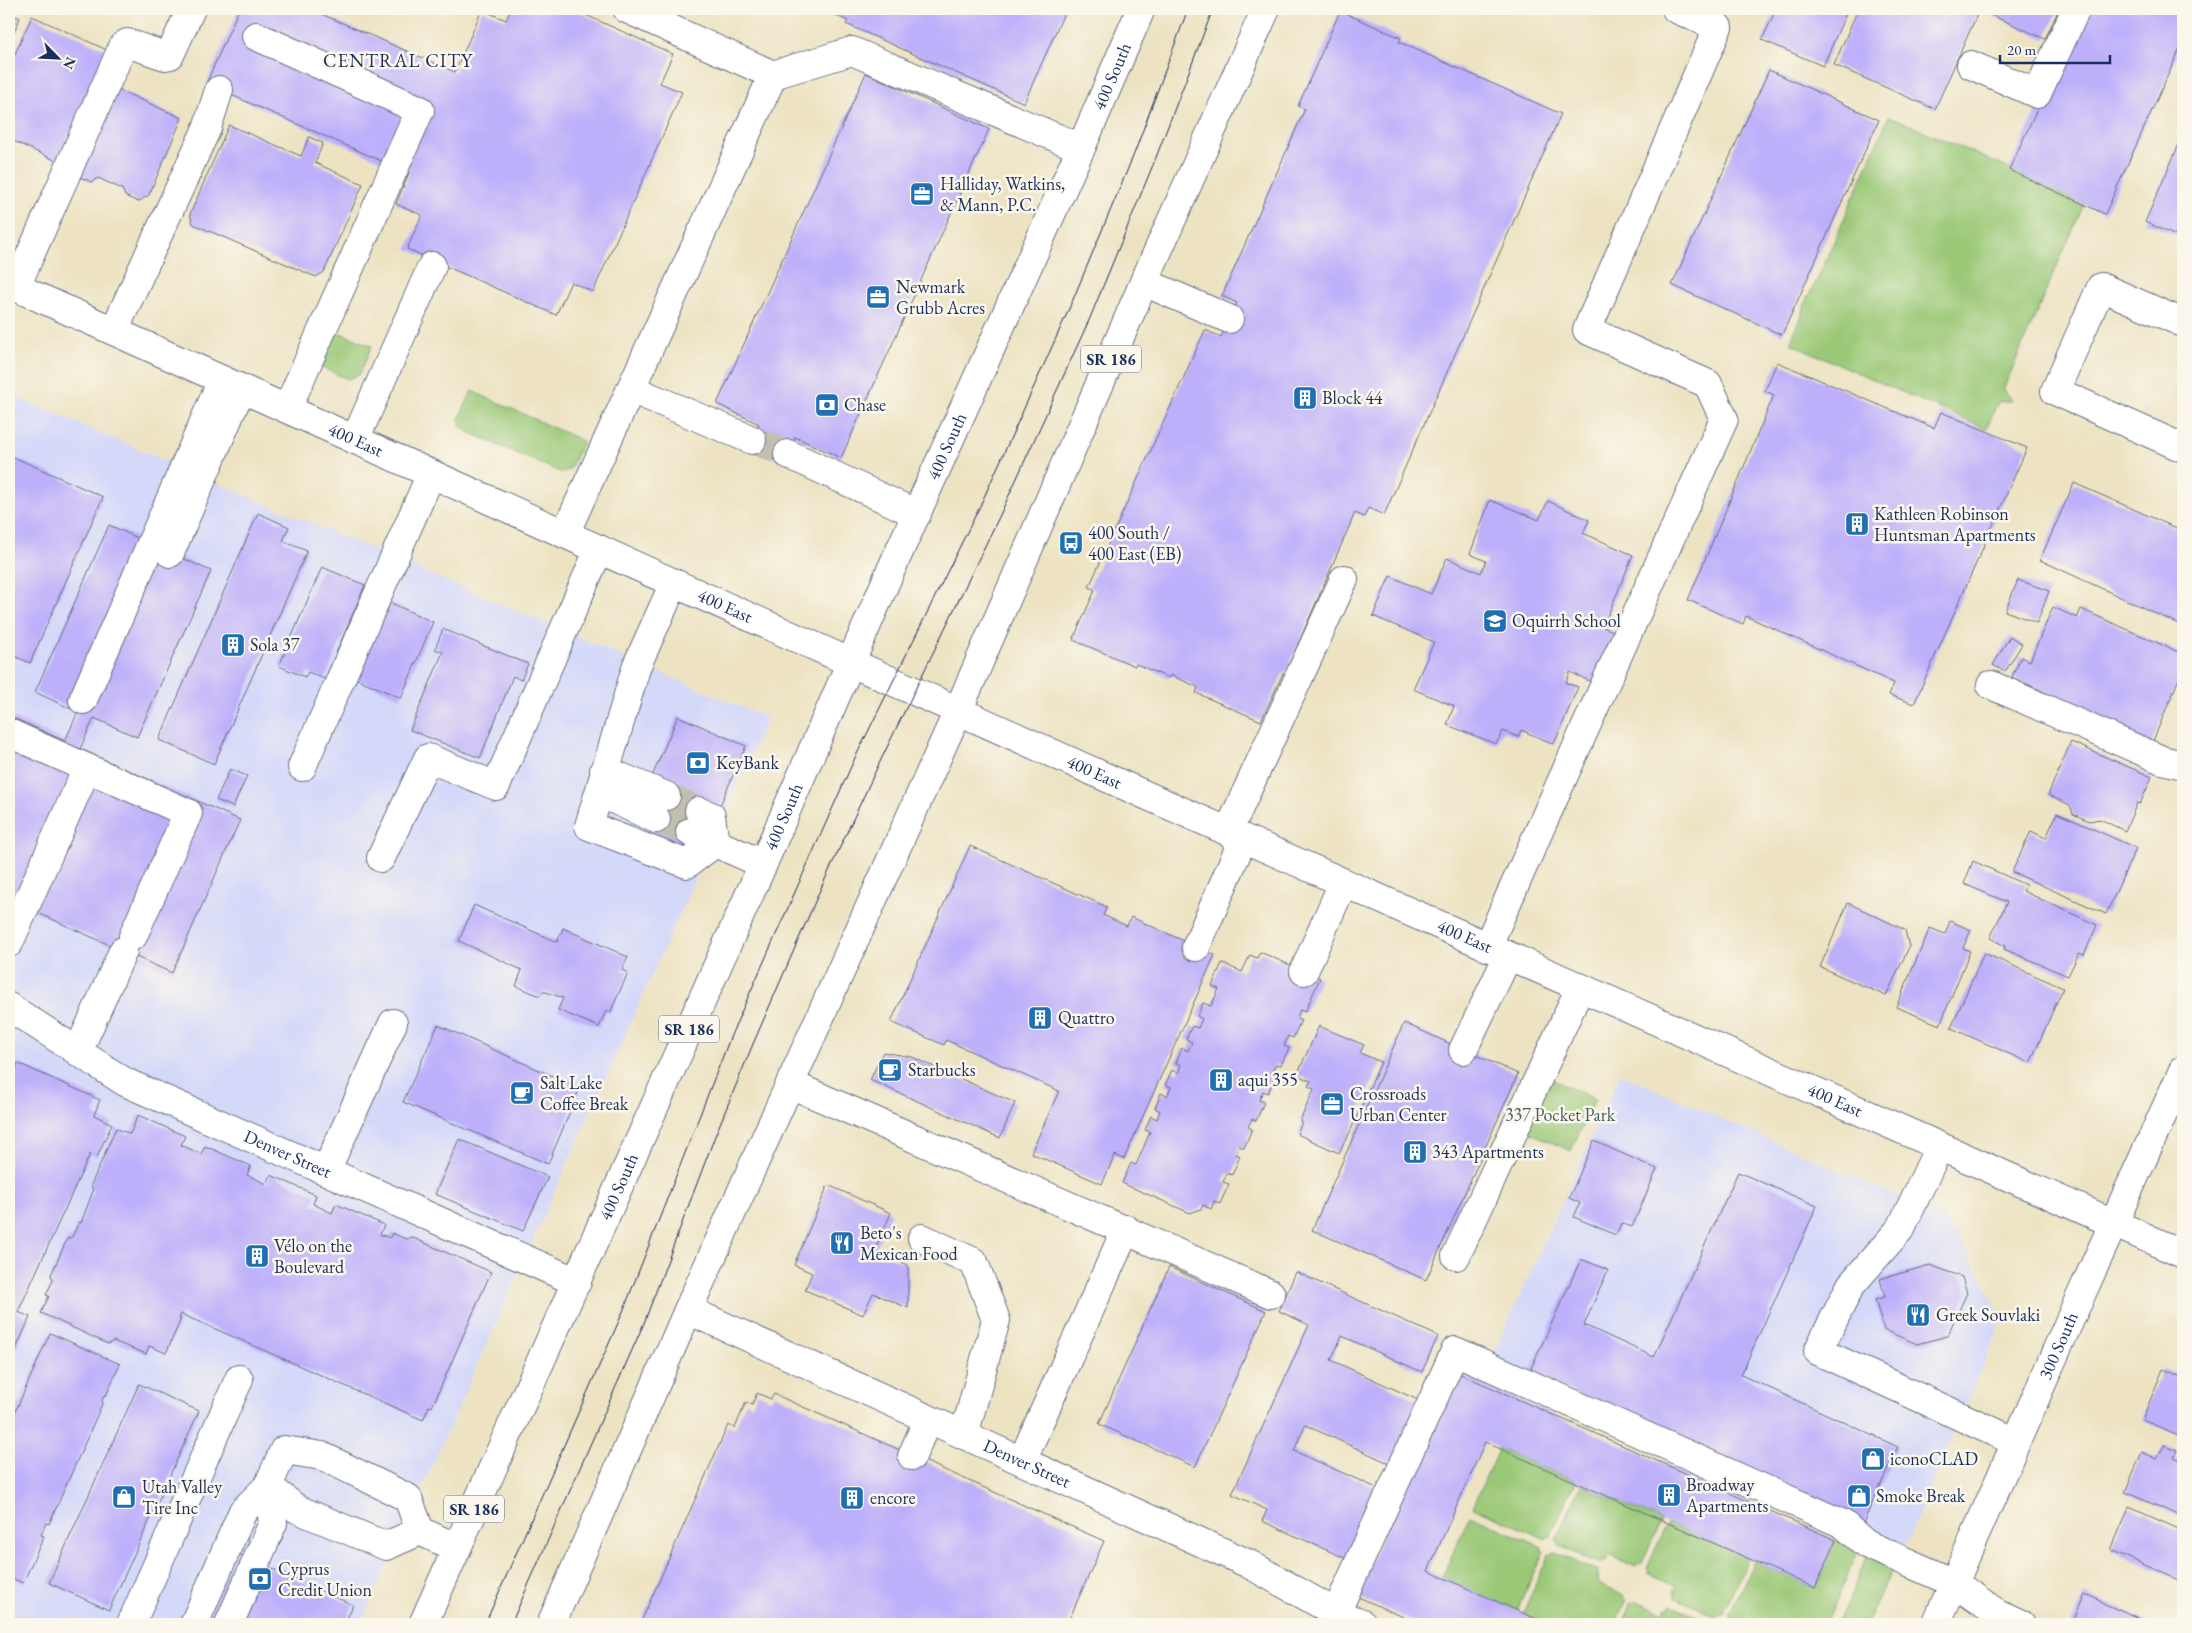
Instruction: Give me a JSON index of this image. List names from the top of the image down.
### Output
{
  "streets": {
    "street": [
      "400 South",
      "SR 186",
      "400 East",
      "Denver Street",
      "300 South"
    ]
  },
  "crossings": [
    ["400 South", "400 East"],
    ["400 South", "Denver Street"],
    ["SR 186", "400 East"],
    ["SR 186", "Denver Street"],
    ["400 East", "300 South"]
  ],
  "districts": ["CENTRAL CITY"],
  "parks": ["337 Pocket Park"],
  "places": {
    "office": ["Halliday, Watkins, & Mann, P.C.", "Newmark Grubb Acres", "Crossroads Urban Center"],
    "building": [
      "Block 44",
      "Kathleen Robinson Huntsman Apartments",
      "Sola 37",
      "Quattro",
      "aqui 355",
      "343 Apartments",
      "Vélo on the Boulevard",
      "Broadway Apartments",
      "encore"
    ],
    "bank": ["Chase", "KeyBank", "Cyprus Credit Union"],
    "bus stop": ["400 South / 400 East (EB)"],
    "school or university": ["Oquirrh School"],
    "cafe": ["Starbucks", "Salt Lake Coffee Break"],
    "restaurant": ["Beto's Mexican Food", "Greek Souvlaki"],
    "shop": ["iconoCLAD", "Smoke Break", "Utah Valley Tire Inc"]
  },
  "scale_bar": "20 m",
  "north": "bottom right"
}
